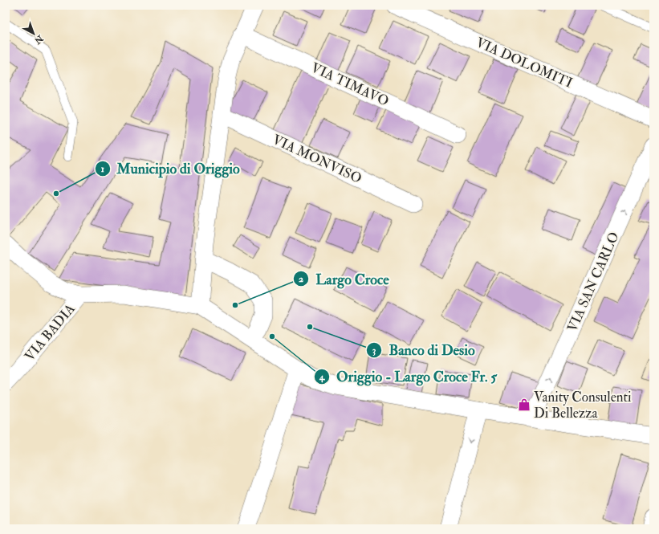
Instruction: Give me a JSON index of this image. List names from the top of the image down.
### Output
{
  "streets": {
    "street": [
      "VIA DOLOMITI",
      "VIA TIMAVO",
      "VIA MONVISO",
      "VIA SAN CARLO",
      "VIA BADIA"
    ]
  },
  "one_way": ["VIA SAN CARLO"],
  "places": {
    "other": [
      "Municipio di Origgio",
      "Largo Croce",
      "Banco di Desio",
      "Origgio - Largo Croce Fr. 5"
    ],
    "shop": ["Vanity Consulenti Di Bellezza"]
  },
  "north": "bottom right"
}
